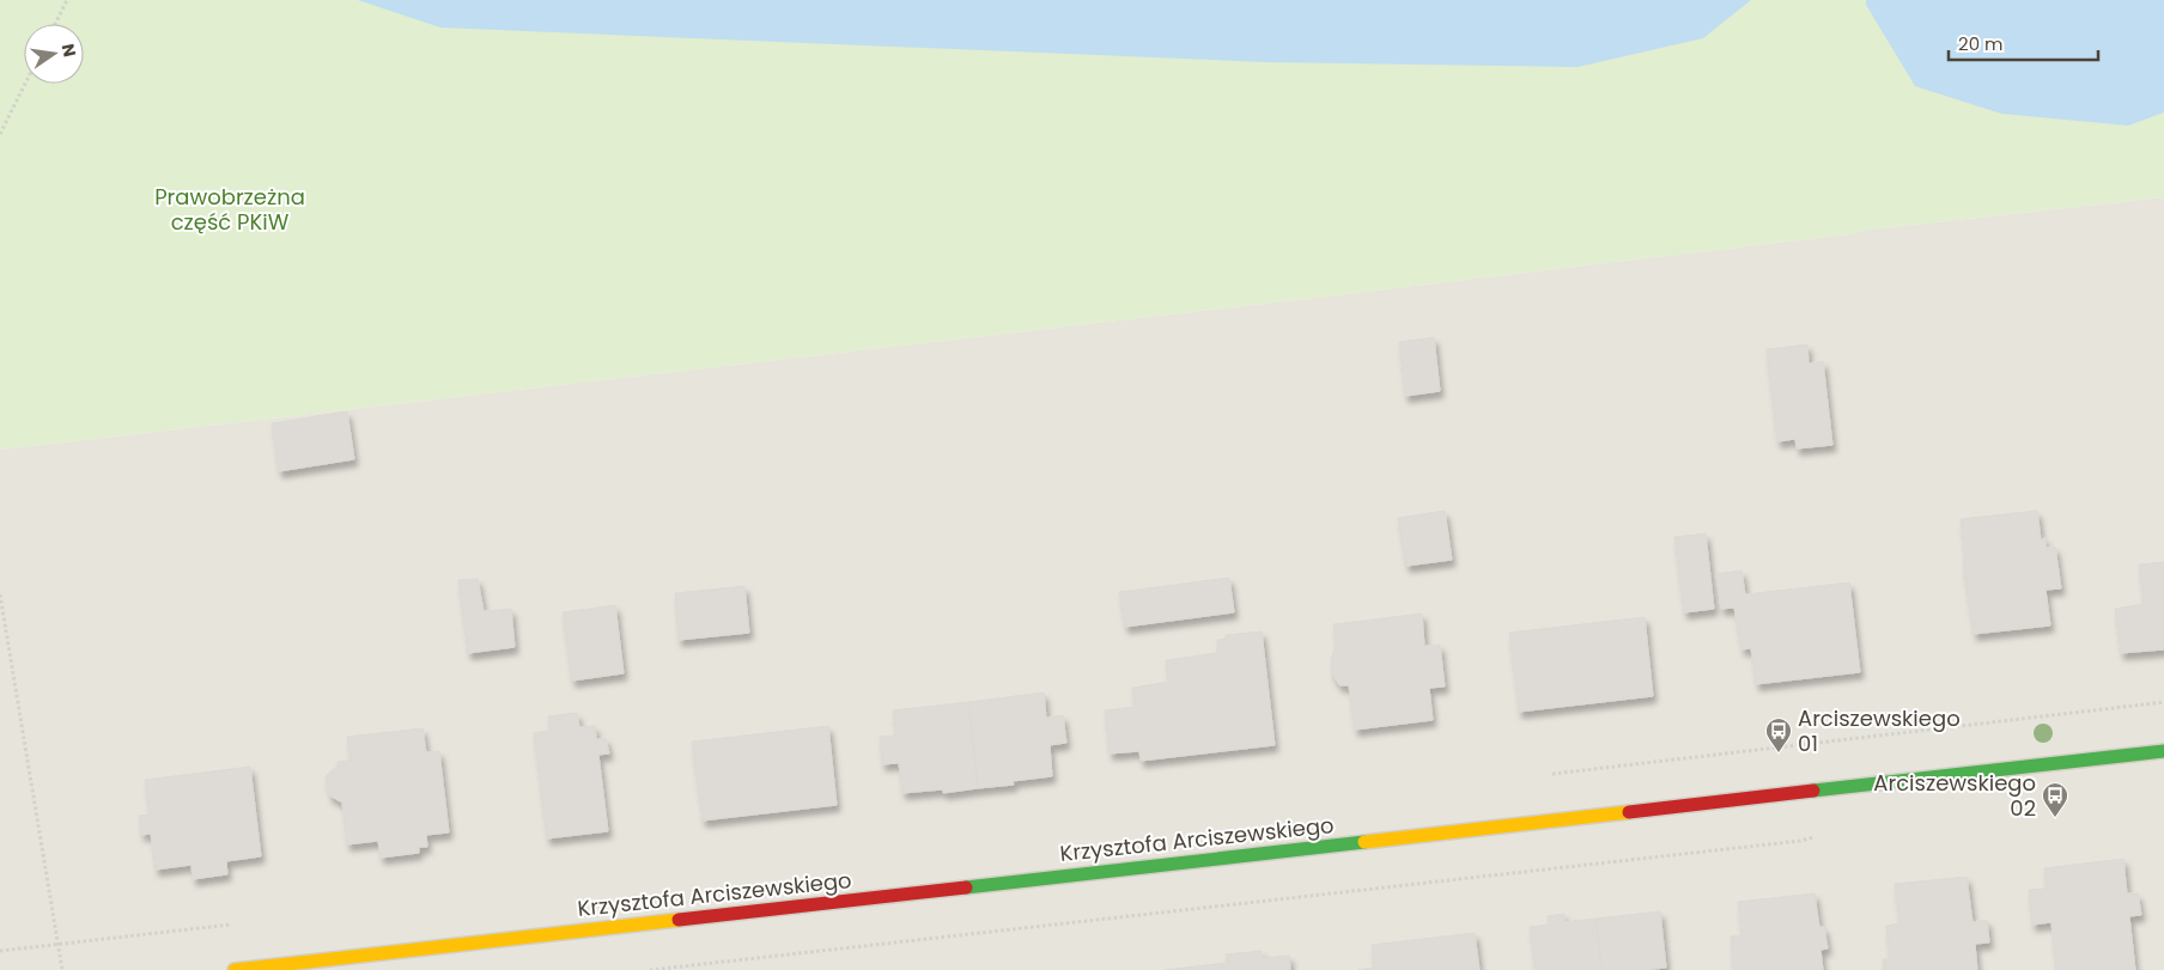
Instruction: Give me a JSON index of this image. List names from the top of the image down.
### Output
{
  "streets": {
    "street": ["Krzysztofa Arciszewskiego"]
  },
  "parks": ["Prawobrzeżna część PKiW"],
  "places": {
    "bus stop": ["Arciszewskiego 01", "Arciszewskiego 02"]
  },
  "scale_bar": "20 m",
  "north": "right"
}
